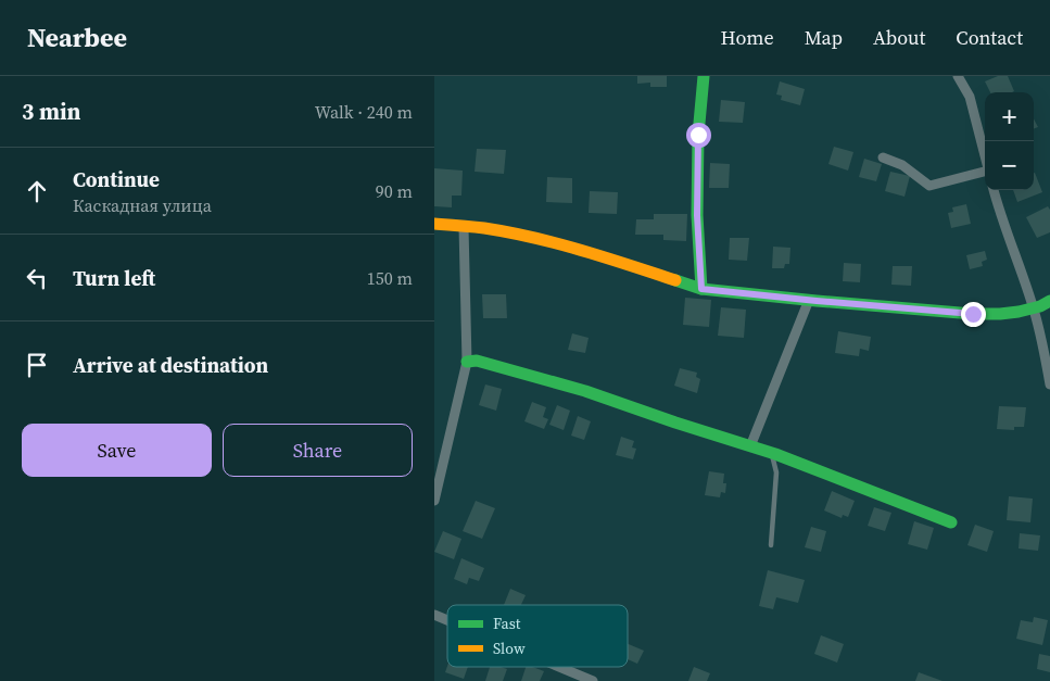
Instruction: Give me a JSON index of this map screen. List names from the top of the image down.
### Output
{
  "legend": ["Fast", "Slow"],
  "page": {
    "header": "Nearbee",
    "nav": [
      "Home",
      "Map",
      "About",
      "Contact"
    ],
    "heading": ["3 min", "Walk · 240 m"],
    "map_buttons": ["+", "−"],
    "list": [
      ["Continue", "Каскадная улица", "90 m"],
      ["Turn left", "150 m"],
      "Arrive at destination"
    ],
    "buttons": ["Save", "Share"]
  }
}
